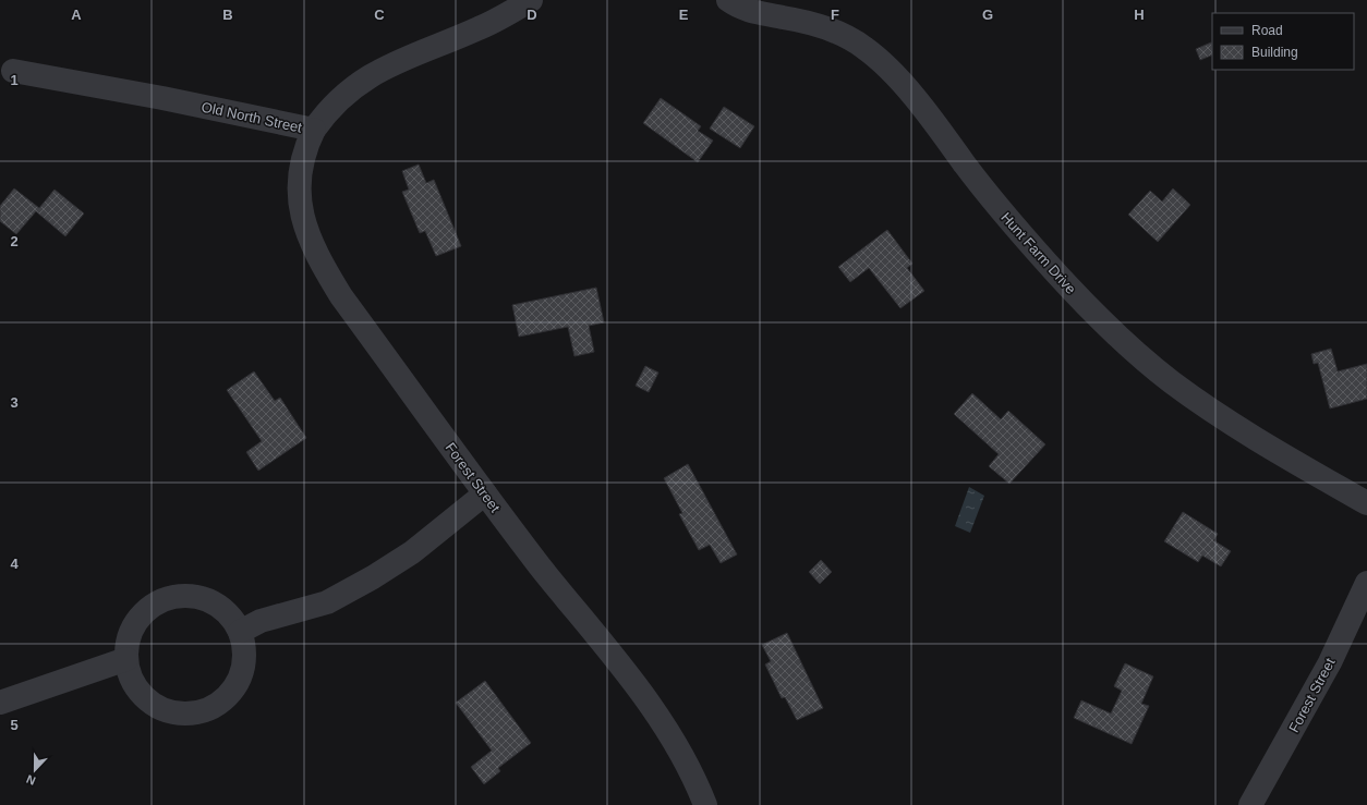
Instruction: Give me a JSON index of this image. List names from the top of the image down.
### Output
{
  "streets": {
    "street": ["Old North Street", "Hunt Farm Drive", "Forest Street"]
  },
  "crossings": [
    ["Old North Street", "Forest Street"]
  ],
  "legend": ["Road", "Building"],
  "north": "bottom",
  "grid": {
    "columns": [
      "A",
      "B",
      "C",
      "D",
      "E",
      "F",
      "G",
      "H"
    ],
    "rows": [
      "1",
      "2",
      "3",
      "4",
      "5"
    ]
  }
}
